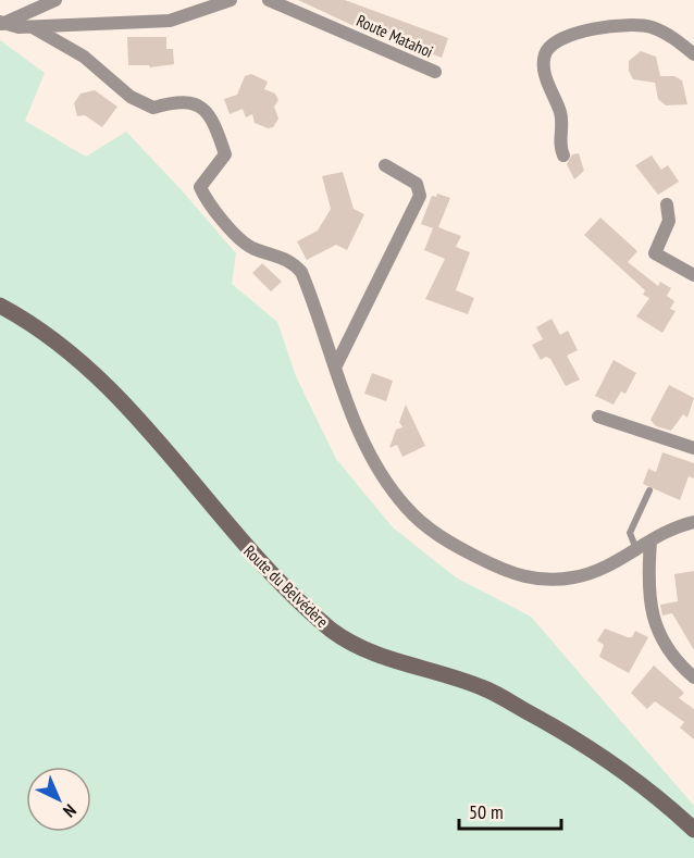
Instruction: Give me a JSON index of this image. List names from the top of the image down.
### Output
{
  "streets": {
    "street": ["Route Matahoi", "Route du Belvédère"]
  },
  "scale_bar": "50 m",
  "north": "bottom right"
}
